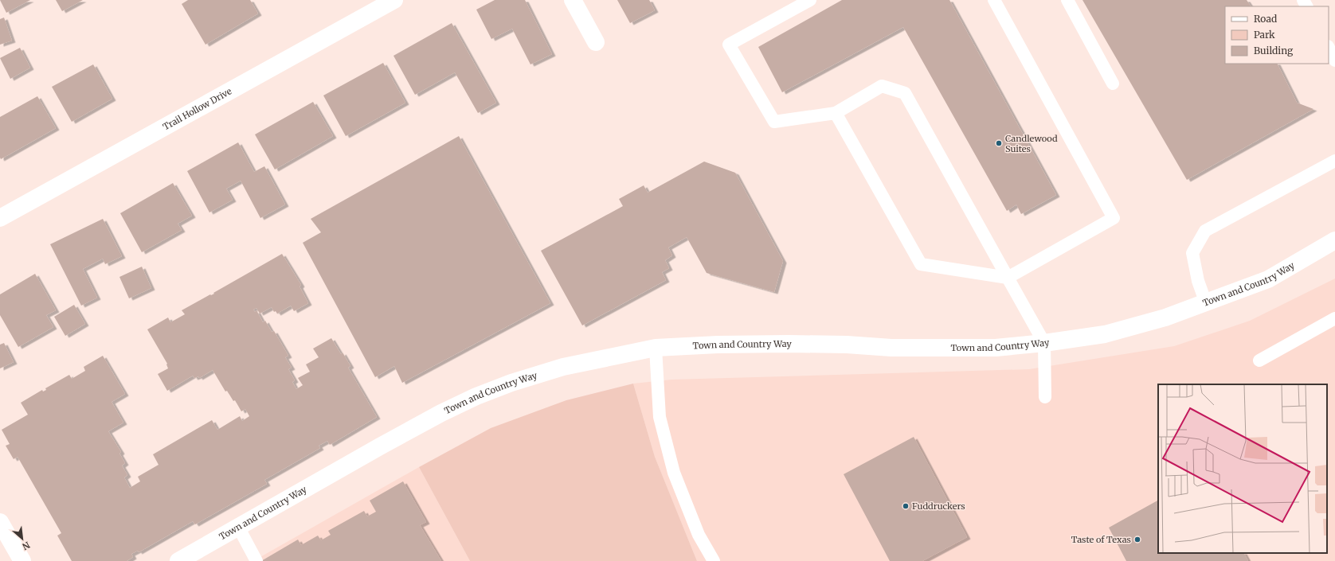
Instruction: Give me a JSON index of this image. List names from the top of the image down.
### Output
{
  "streets": {
    "street": ["Trail Hollow Drive", "Town and Country Way"]
  },
  "places": ["Candlewood Suites", "Fuddruckers", "Taste of Texas"],
  "legend": ["Road", "Park", "Building"],
  "north": "bottom right"
}
